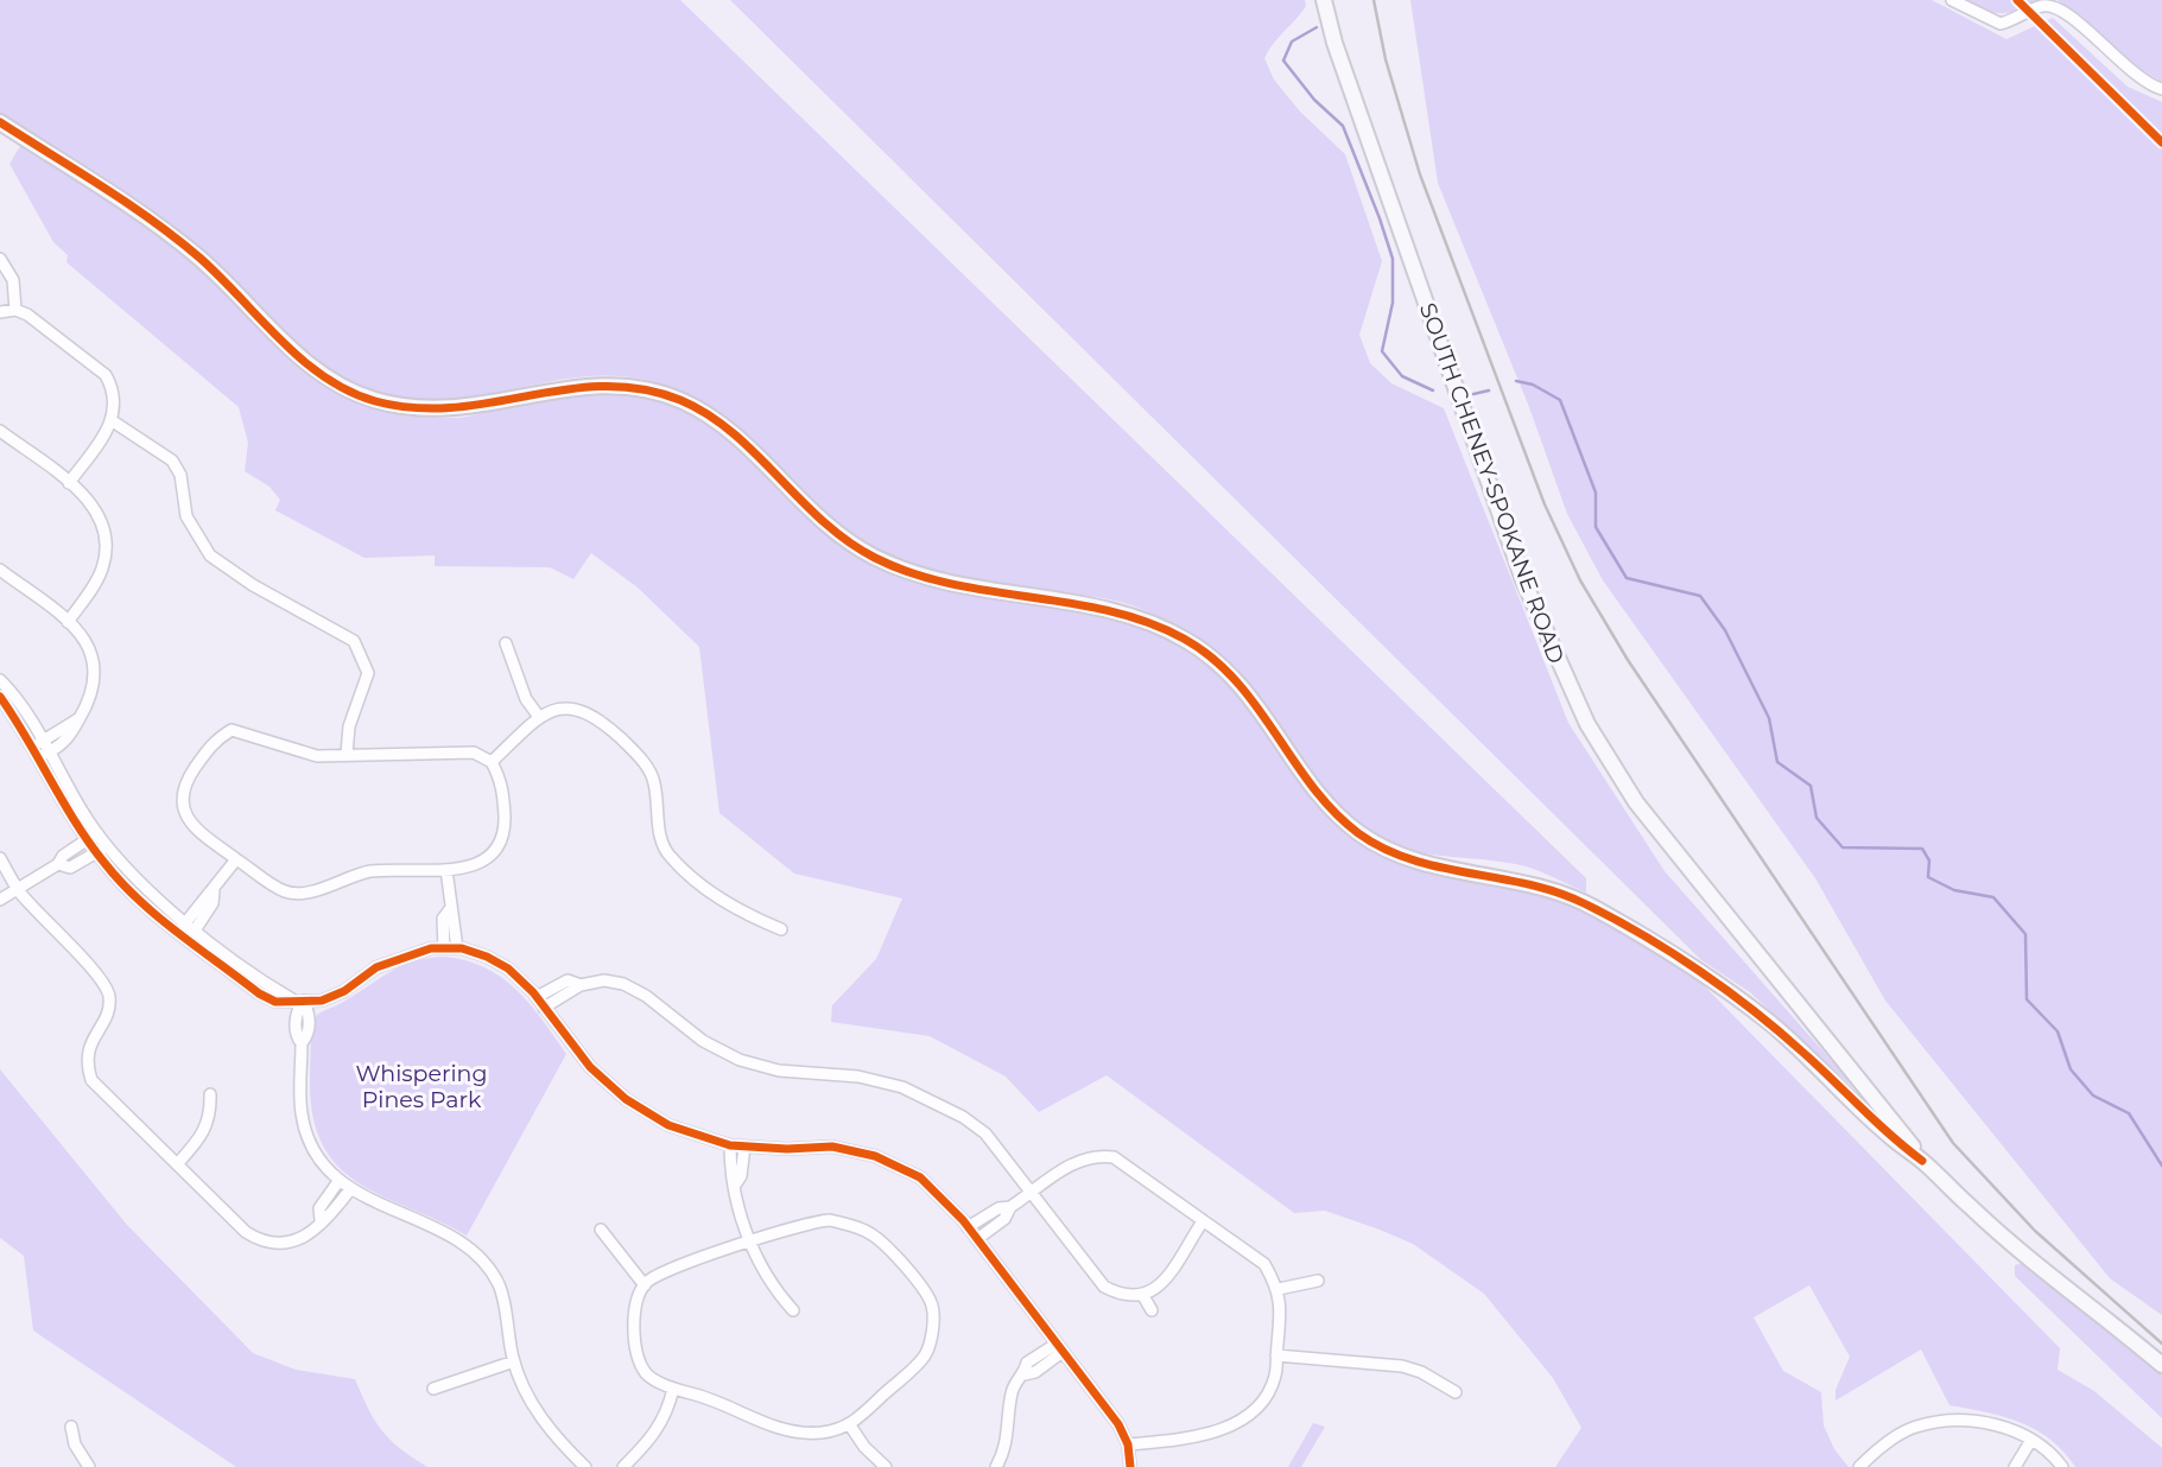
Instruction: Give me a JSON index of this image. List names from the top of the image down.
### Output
{
  "streets": {
    "street": ["SOUTH CHENEY-SPOKANE ROAD"]
  },
  "parks": ["Whispering Pines Park"]
}
